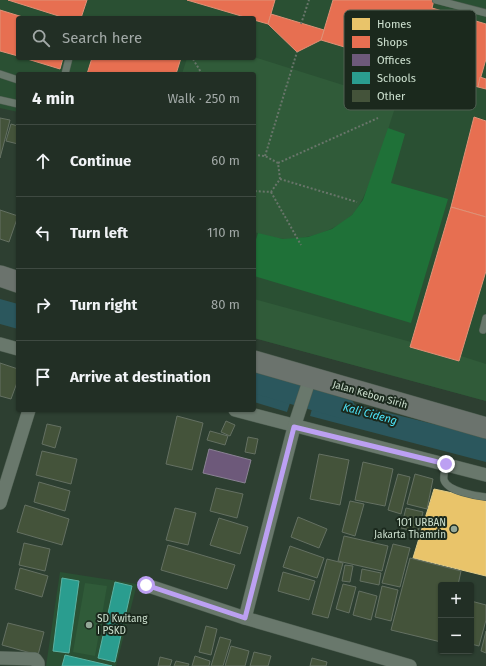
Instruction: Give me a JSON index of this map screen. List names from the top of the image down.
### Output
{
  "streets": {
    "main road": ["Jalan Kebon Sirih"]
  },
  "water": ["Kali Cideng"],
  "places": ["1O1 URBAN Jakarta Thamrin", "SD Kwitang I PSKD"],
  "legend": [
    "Homes",
    "Shops",
    "Offices",
    "Schools",
    "Other"
  ],
  "page": {
    "search": "Search here",
    "heading": ["4 min", "Walk · 250 m"],
    "list": [
      ["Continue", "60 m"],
      ["Turn left", "110 m"],
      ["Turn right", "80 m"],
      "Arrive at destination"
    ],
    "map_buttons": ["+", "−"]
  }
}
